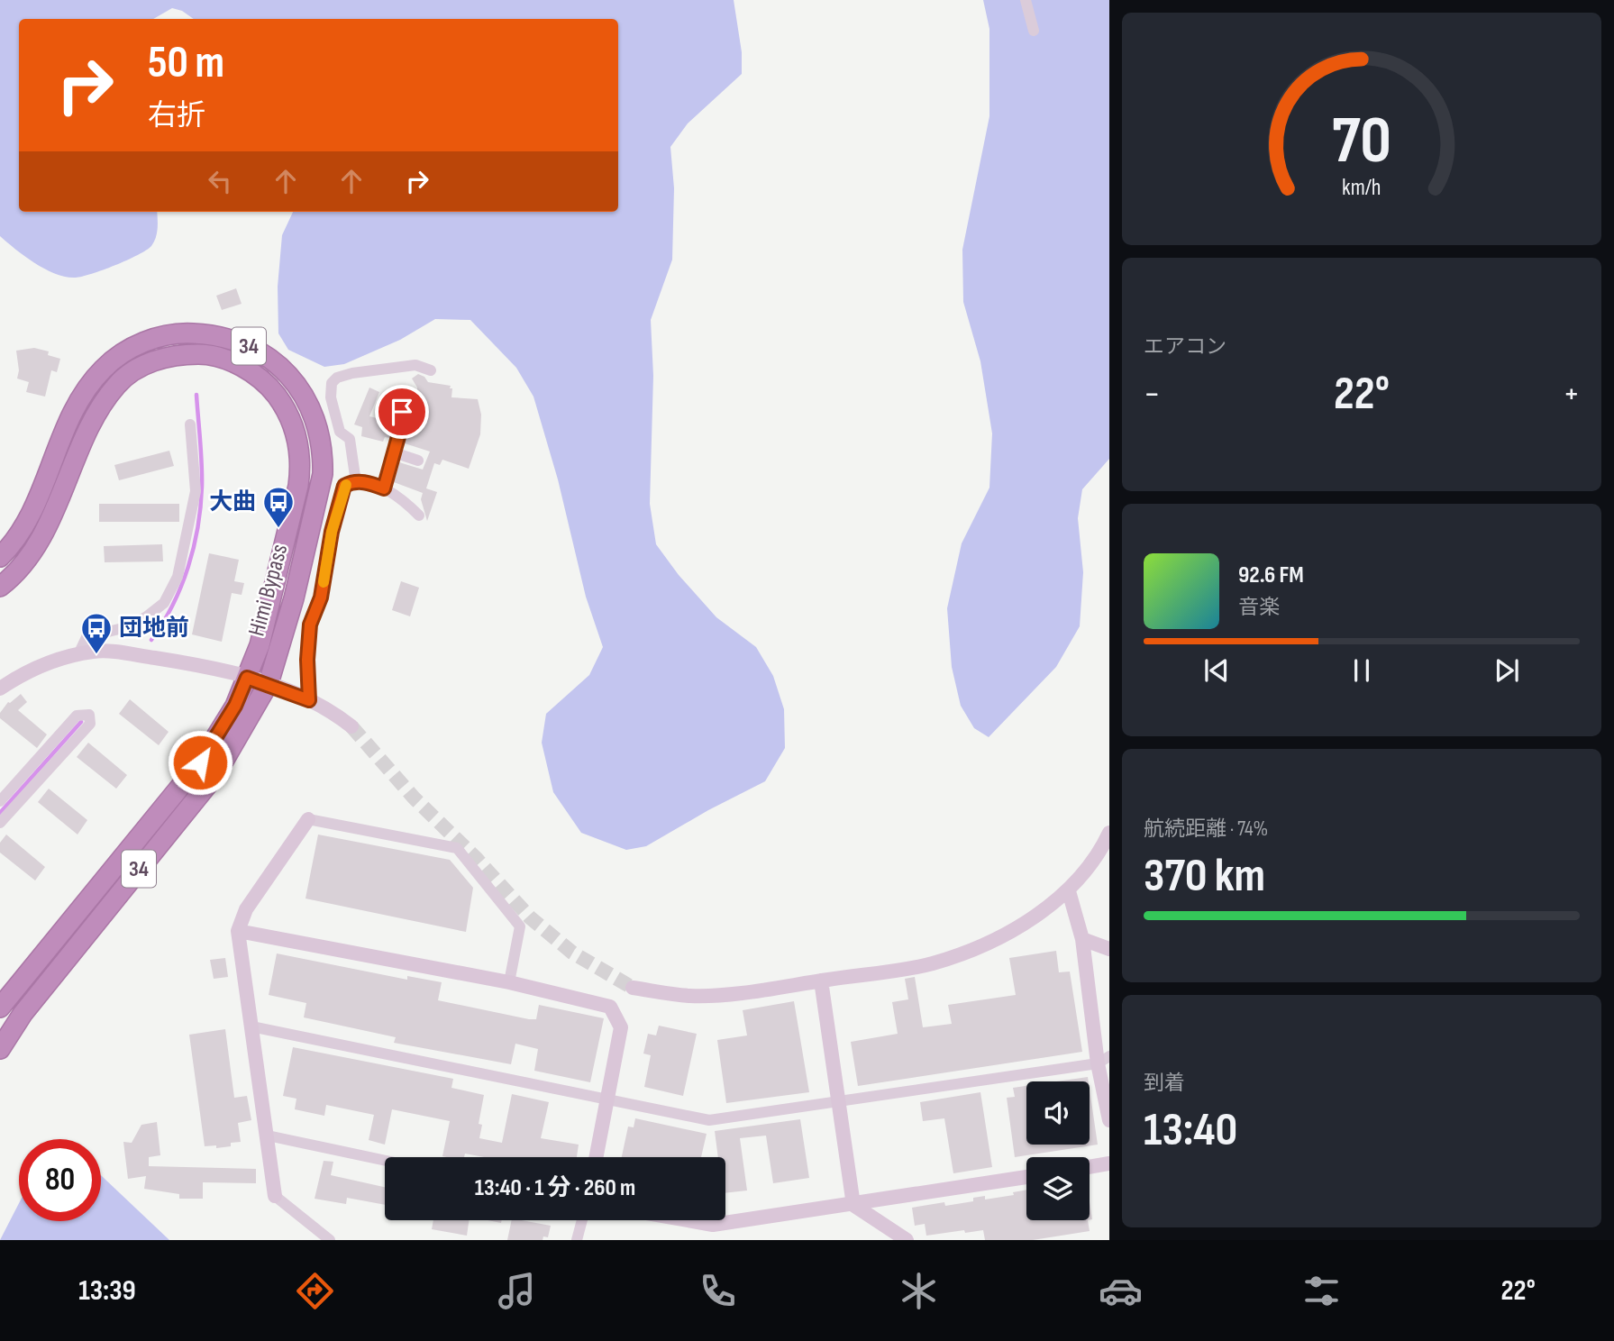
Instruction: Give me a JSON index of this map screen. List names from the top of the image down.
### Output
{
  "streets": {
    "highway": ["34", "Himi Bypass"]
  },
  "places": {
    "bus stop": ["大曲", "団地前"]
  },
  "page": {
    "turn": ["50 m", "右折"],
    "tile": [
      "エアコン",
      ["航続距離 · 74%", "370 km"],
      ["到着", "13:40"]
    ],
    "heat": ["−", "22°", "+"],
    "song": ["92.6 FM", "音楽"],
    "limit": "80",
    "trip": "13:40 · 1 分 · 260 m",
    "tabs": ["13:39", "22°"],
    "gauge": ["70", "km/h"]
  }
}
